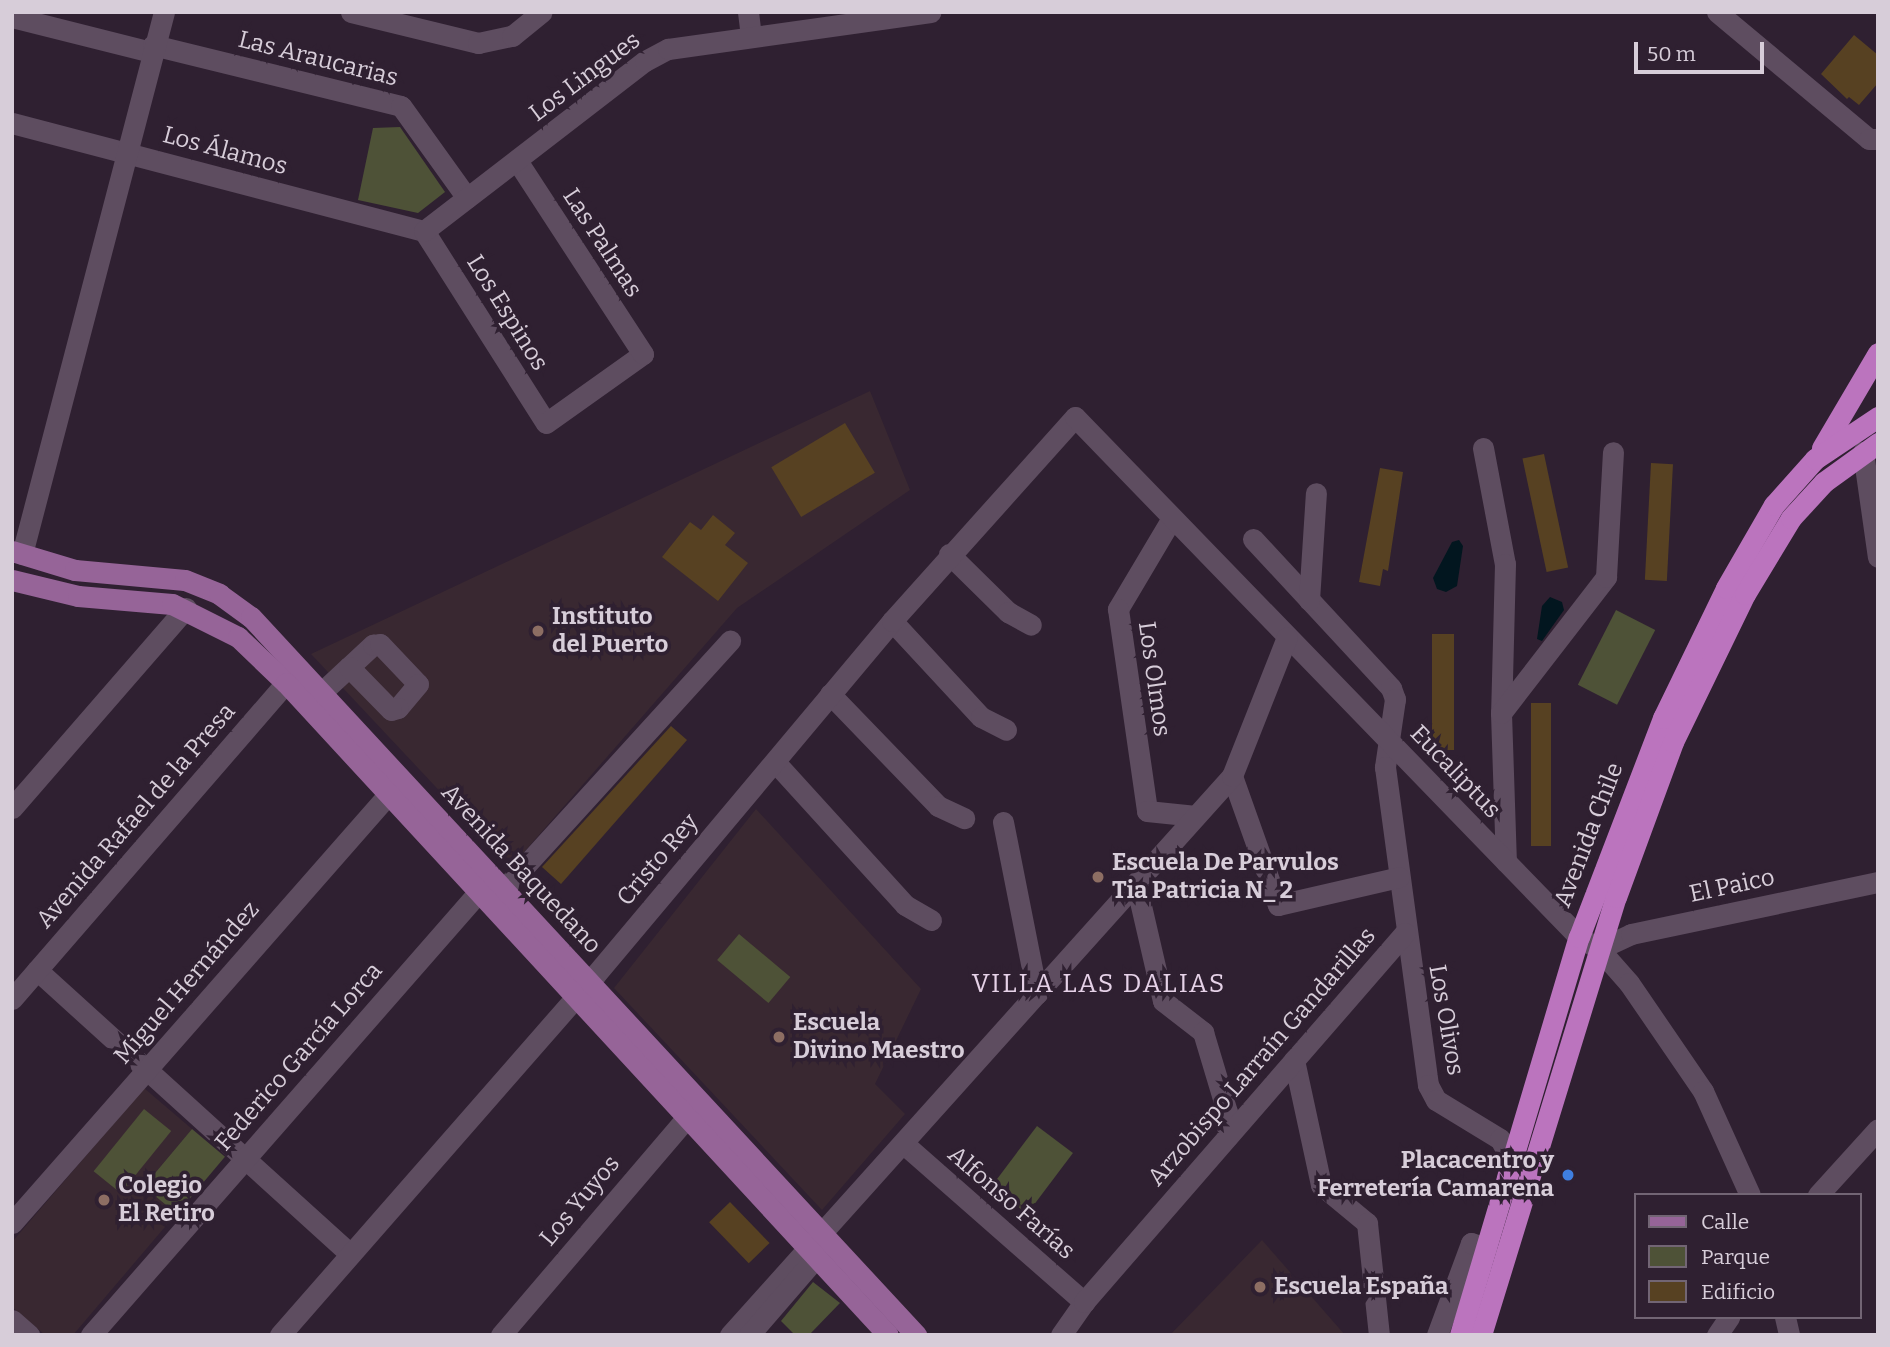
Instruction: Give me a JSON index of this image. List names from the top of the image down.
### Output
{
  "streets": {
    "highway": ["Avenida Chile"],
    "main road": ["Avenida Baquedano"],
    "street": [
      "Las Araucarias",
      "Los Lingues",
      "Los Álamos",
      "Las Palmas",
      "Los Espinos",
      "Los Olmos",
      "Eucaliptus",
      "Avenida Rafael de la Presa",
      "Cristo Rey",
      "El Paico",
      "Miguel Hernández",
      "Los Olivos",
      "Federico García Lorca",
      "Arzobispo Larraín Gandarillas",
      "Los Yuyos",
      "Alfonso Farías"
    ]
  },
  "crossings": [
    ["Las Araucarias", "Los Lingues"],
    ["Los Lingues", "Los Álamos"],
    ["Los Lingues", "Las Palmas"],
    ["Los Lingues", "Los Espinos"],
    ["Los Álamos", "Los Espinos"],
    ["Las Palmas", "Los Espinos"],
    ["Los Olmos", "Eucaliptus"],
    ["Eucaliptus", "Avenida Chile"],
    ["Eucaliptus", "Cristo Rey"],
    ["Eucaliptus", "El Paico"],
    ["Eucaliptus", "Arzobispo Larraín Gandarillas"],
    ["Avenida Rafael de la Presa", "Avenida Baquedano"],
    ["Avenida Chile", "El Paico"],
    ["Avenida Chile", "Los Olivos"],
    ["Cristo Rey", "Avenida Baquedano"],
    ["Avenida Baquedano", "Miguel Hernández"],
    ["Avenida Baquedano", "Federico García Lorca"],
    ["Avenida Baquedano", "Los Yuyos"],
    ["Los Olivos", "Arzobispo Larraín Gandarillas"],
    ["Arzobispo Larraín Gandarillas", "Alfonso Farías"]
  ],
  "districts": ["VILLA LAS DALIAS"],
  "places": [
    "Instituto del Puerto",
    "Escuela De Parvulos Tia Patricia N_ 2",
    "Escuela Divino Maestro",
    "Placacentro y Ferretería Camarena",
    "Colegio El Retiro",
    "Escuela España"
  ],
  "legend": ["Calle", "Parque", "Edificio"],
  "scale_bar": "50 m"
}
